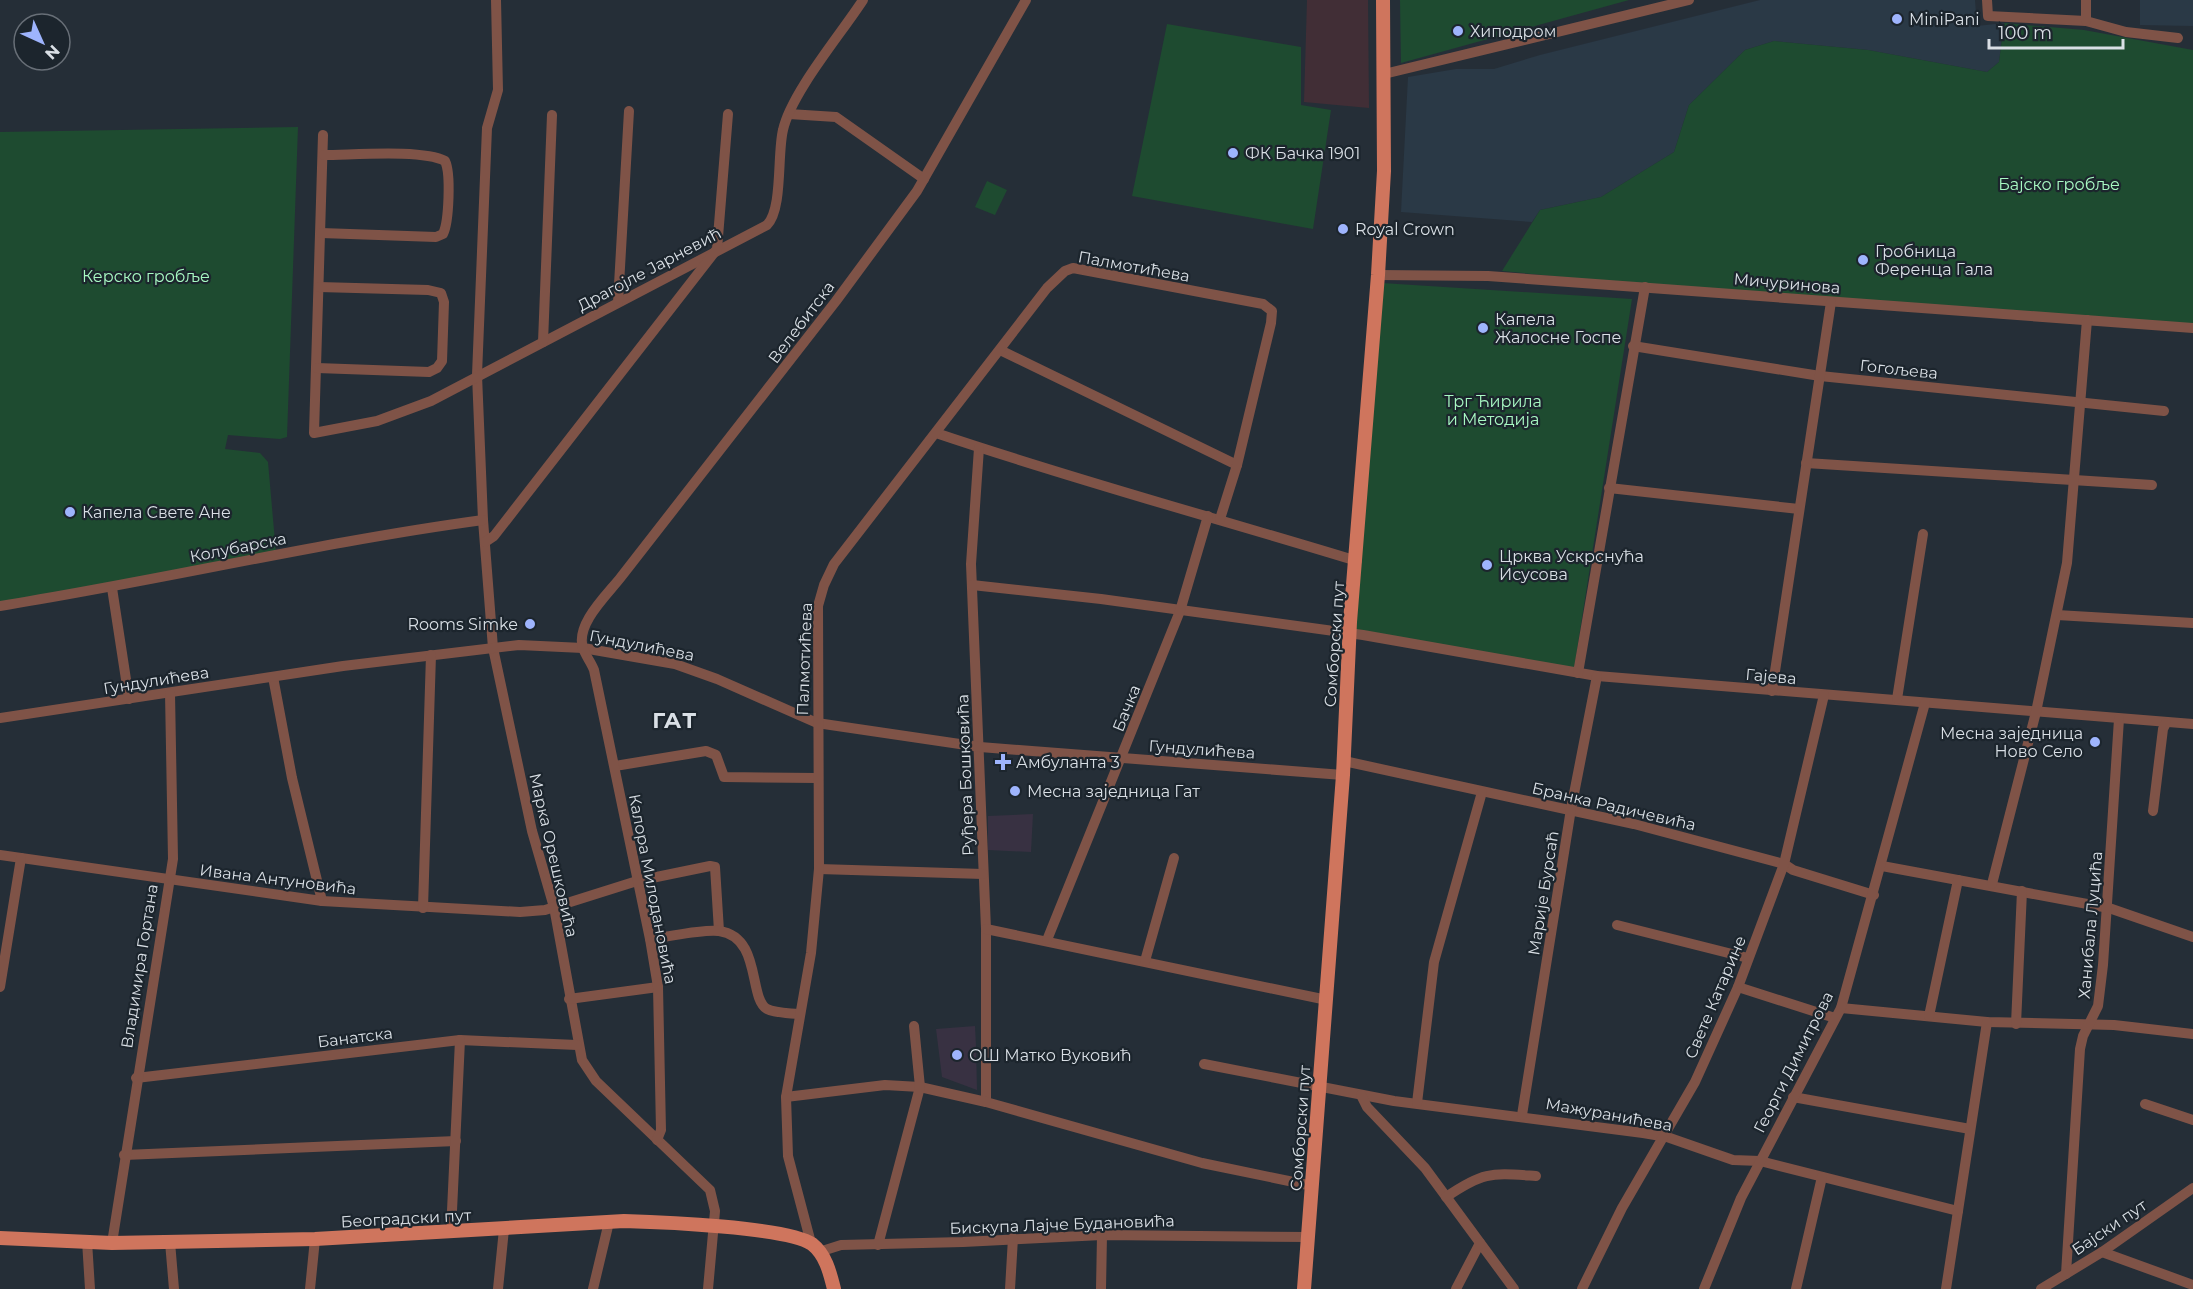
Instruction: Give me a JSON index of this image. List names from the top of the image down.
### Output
{
  "streets": {
    "main road": ["Сомборски пут", "Београдски пут"],
    "street": [
      "Палмотићева",
      "Драгојле Јарневић",
      "Мичуринова",
      "Велебитска",
      "Гогољева",
      "Колубарска",
      "Гундулићева",
      "Гајева",
      "Бачка",
      "Руђера Бошковића",
      "Бранка Радичевића",
      "Марка Орешковића",
      "Ивана Антуновића",
      "Калора Милодановића",
      "Марије Бурсаћ",
      "Ханибала Луцића",
      "Владимира Гортана",
      "Свете Катарине",
      "Банатска",
      "Георги Димитрова",
      "Мажуранићева",
      "Бискупа Лајче Будановића",
      "Бајски пут"
    ]
  },
  "crossings": [
    ["Палмотићева", "Гундулићева"],
    ["Палмотићева", "Београдски пут"],
    ["Палмотићева", "Бискупа Лајче Будановића"],
    ["Драгојле Јарневић", "Марка Орешковића"],
    ["Мичуринова", "Сомборски пут"],
    ["Велебитска", "Гундулићева"],
    ["Велебитска", "Калора Милодановића"],
    ["Колубарска", "Марка Орешковића"],
    ["Сомборски пут", "Гундулићева"],
    ["Сомборски пут", "Гајева"],
    ["Сомборски пут", "Бранка Радичевића"],
    ["Сомборски пут", "Мажуранићева"],
    ["Сомборски пут", "Бискупа Лајче Будановића"],
    ["Гундулићева", "Бачка"],
    ["Гундулићева", "Руђера Бошковића"],
    ["Гундулићева", "Бранка Радичевића"],
    ["Гундулићева", "Марка Орешковића"],
    ["Гундулићева", "Калора Милодановића"],
    ["Гундулићева", "Владимира Гортана"],
    ["Гајева", "Бачка"],
    ["Гајева", "Руђера Бошковића"],
    ["Гајева", "Марије Бурсаћ"],
    ["Гајева", "Ханибала Луцића"],
    ["Гајева", "Свете Катарине"],
    ["Гајева", "Георги Димитрова"],
    ["Бранка Радичевића", "Марије Бурсаћ"],
    ["Бранка Радичевића", "Свете Катарине"],
    ["Бранка Радичевића", "Георги Димитрова"],
    ["Марка Орешковића", "Ивана Антуновића"],
    ["Марка Орешковића", "Калора Милодановића"],
    ["Марка Орешковића", "Банатска"],
    ["Марка Орешковића", "Београдски пут"],
    ["Ивана Антуновића", "Калора Милодановића"],
    ["Ивана Антуновића", "Владимира Гортана"],
    ["Марије Бурсаћ", "Мажуранићева"],
    ["Ханибала Луцића", "Бајски пут"],
    ["Владимира Гортана", "Банатска"],
    ["Владимира Гортана", "Београдски пут"],
    ["Свете Катарине", "Мажуранићева"],
    ["Георги Димитрова", "Мажуранићева"],
    ["Београдски пут", "Бискупа Лајче Будановића"]
  ],
  "districts": ["ГАТ"],
  "parks": ["Бајско гробље", "Керско гробље", "Трг Ћирила и Методија"],
  "places": {
    "other": [
      "MiniPani",
      "Хиподром",
      "ФК Бачка 1901",
      "Royal Crown",
      "Гробница Ференца Гала",
      "Капела Жалосне Госпе",
      "Капела Свете Ане",
      "Црква Ускрснућа Исусова",
      "Rooms Simke",
      "Месна заједница Ново Село",
      "Месна заједница Гат",
      "ОШ Матко Вуковић"
    ],
    "health": ["Амбуланта 3"]
  },
  "scale_bar": "100 m",
  "north": "bottom right"
}
